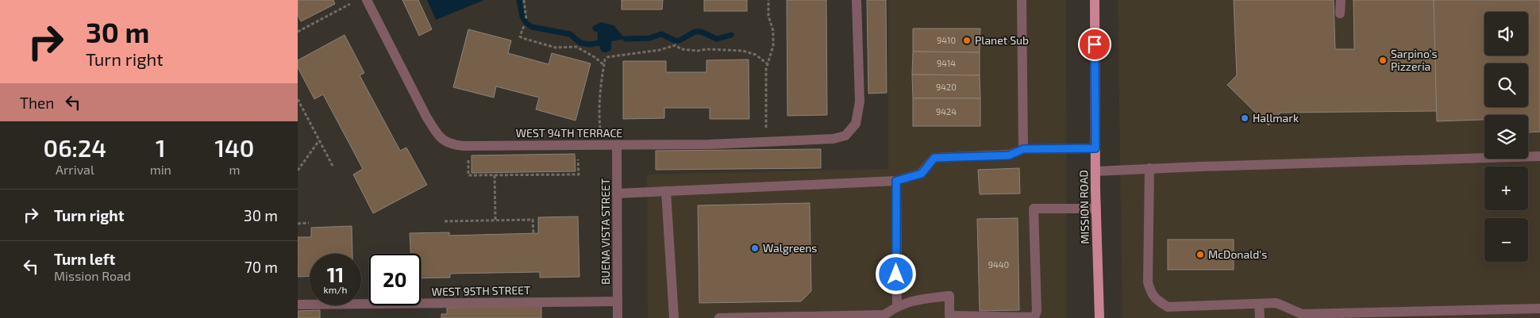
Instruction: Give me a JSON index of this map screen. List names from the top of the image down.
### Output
{
  "streets": {
    "main road": ["MISSION ROAD"],
    "street": ["WEST 94TH TERRACE", "BUENA VISTA STREET", "WEST 95TH STREET"]
  },
  "crossings": [
    ["WEST 94TH TERRACE", "BUENA VISTA STREET"],
    ["BUENA VISTA STREET", "WEST 95TH STREET"]
  ],
  "places": [
    "Planet Sub",
    "Sarpino's Pizzeria",
    "Hallmark",
    "Walgreens",
    "McDonald's"
  ],
  "house_numbers": [
    "9410",
    "9414",
    "9420",
    "9424",
    "9440"
  ],
  "page": {
    "turn": ["30 m", "Turn right"],
    "map_buttons": ["+", "−"],
    "then": "Then",
    "eta": [
      "06:24",
      "Arrival",
      "1",
      "min",
      "140",
      "m"
    ],
    "list": [
      {
        "name": "Turn right",
        "value": "30 m"
      },
      {
        "name": "Turn left",
        "note": "Mission Road",
        "value": "70 m"
      }
    ],
    "speed": "11 km/h",
    "limit": "20"
  }
}
